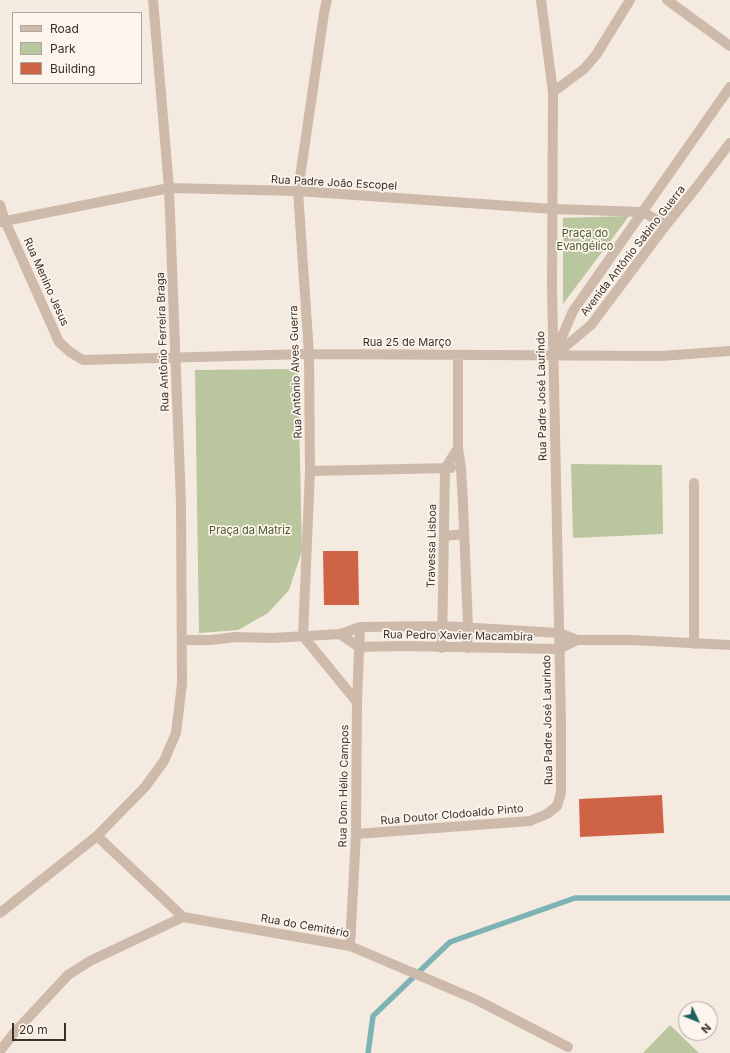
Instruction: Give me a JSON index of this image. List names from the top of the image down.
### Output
{
  "streets": {
    "street": [
      "Rua Padre João Escopel",
      "Avenida Antônio Sabino Guerra",
      "Rua Menino Jesus",
      "Rua Antônio Ferreira Braga",
      "Rua 25 de Março",
      "Rua Antônio Alves Guerra",
      "Rua Padre José Laurindo",
      "Travessa Lisboa",
      "Rua Pedro Xavier Macambira",
      "Rua Dom Hélio Campos",
      "Rua Doutor Clodoaldo Pinto",
      "Rua do Cemitério"
    ]
  },
  "crossings": [
    ["Rua Padre João Escopel", "Avenida Antônio Sabino Guerra"],
    ["Rua Padre João Escopel", "Rua Menino Jesus"],
    ["Rua Padre João Escopel", "Rua Antônio Ferreira Braga"],
    ["Rua Padre João Escopel", "Rua Antônio Alves Guerra"],
    ["Rua Padre João Escopel", "Rua Padre José Laurindo"],
    ["Avenida Antônio Sabino Guerra", "Rua 25 de Março"],
    ["Avenida Antônio Sabino Guerra", "Rua Padre José Laurindo"],
    ["Rua Menino Jesus", "Rua 25 de Março"],
    ["Rua Antônio Ferreira Braga", "Rua 25 de Março"],
    ["Rua Antônio Ferreira Braga", "Rua Pedro Xavier Macambira"],
    ["Rua 25 de Março", "Rua Antônio Alves Guerra"],
    ["Rua 25 de Março", "Rua Padre José Laurindo"],
    ["Rua Antônio Alves Guerra", "Rua Pedro Xavier Macambira"],
    ["Rua Padre José Laurindo", "Rua Pedro Xavier Macambira"],
    ["Rua Padre José Laurindo", "Rua Doutor Clodoaldo Pinto"],
    ["Travessa Lisboa", "Rua Pedro Xavier Macambira"],
    ["Rua Pedro Xavier Macambira", "Rua Dom Hélio Campos"],
    ["Rua Dom Hélio Campos", "Rua Doutor Clodoaldo Pinto"],
    ["Rua Dom Hélio Campos", "Rua do Cemitério"]
  ],
  "parks": ["Praça do Evangélico", "Praça da Matriz"],
  "legend": ["Road", "Park", "Building"],
  "scale_bar": "20 m",
  "north": "bottom right"
}
